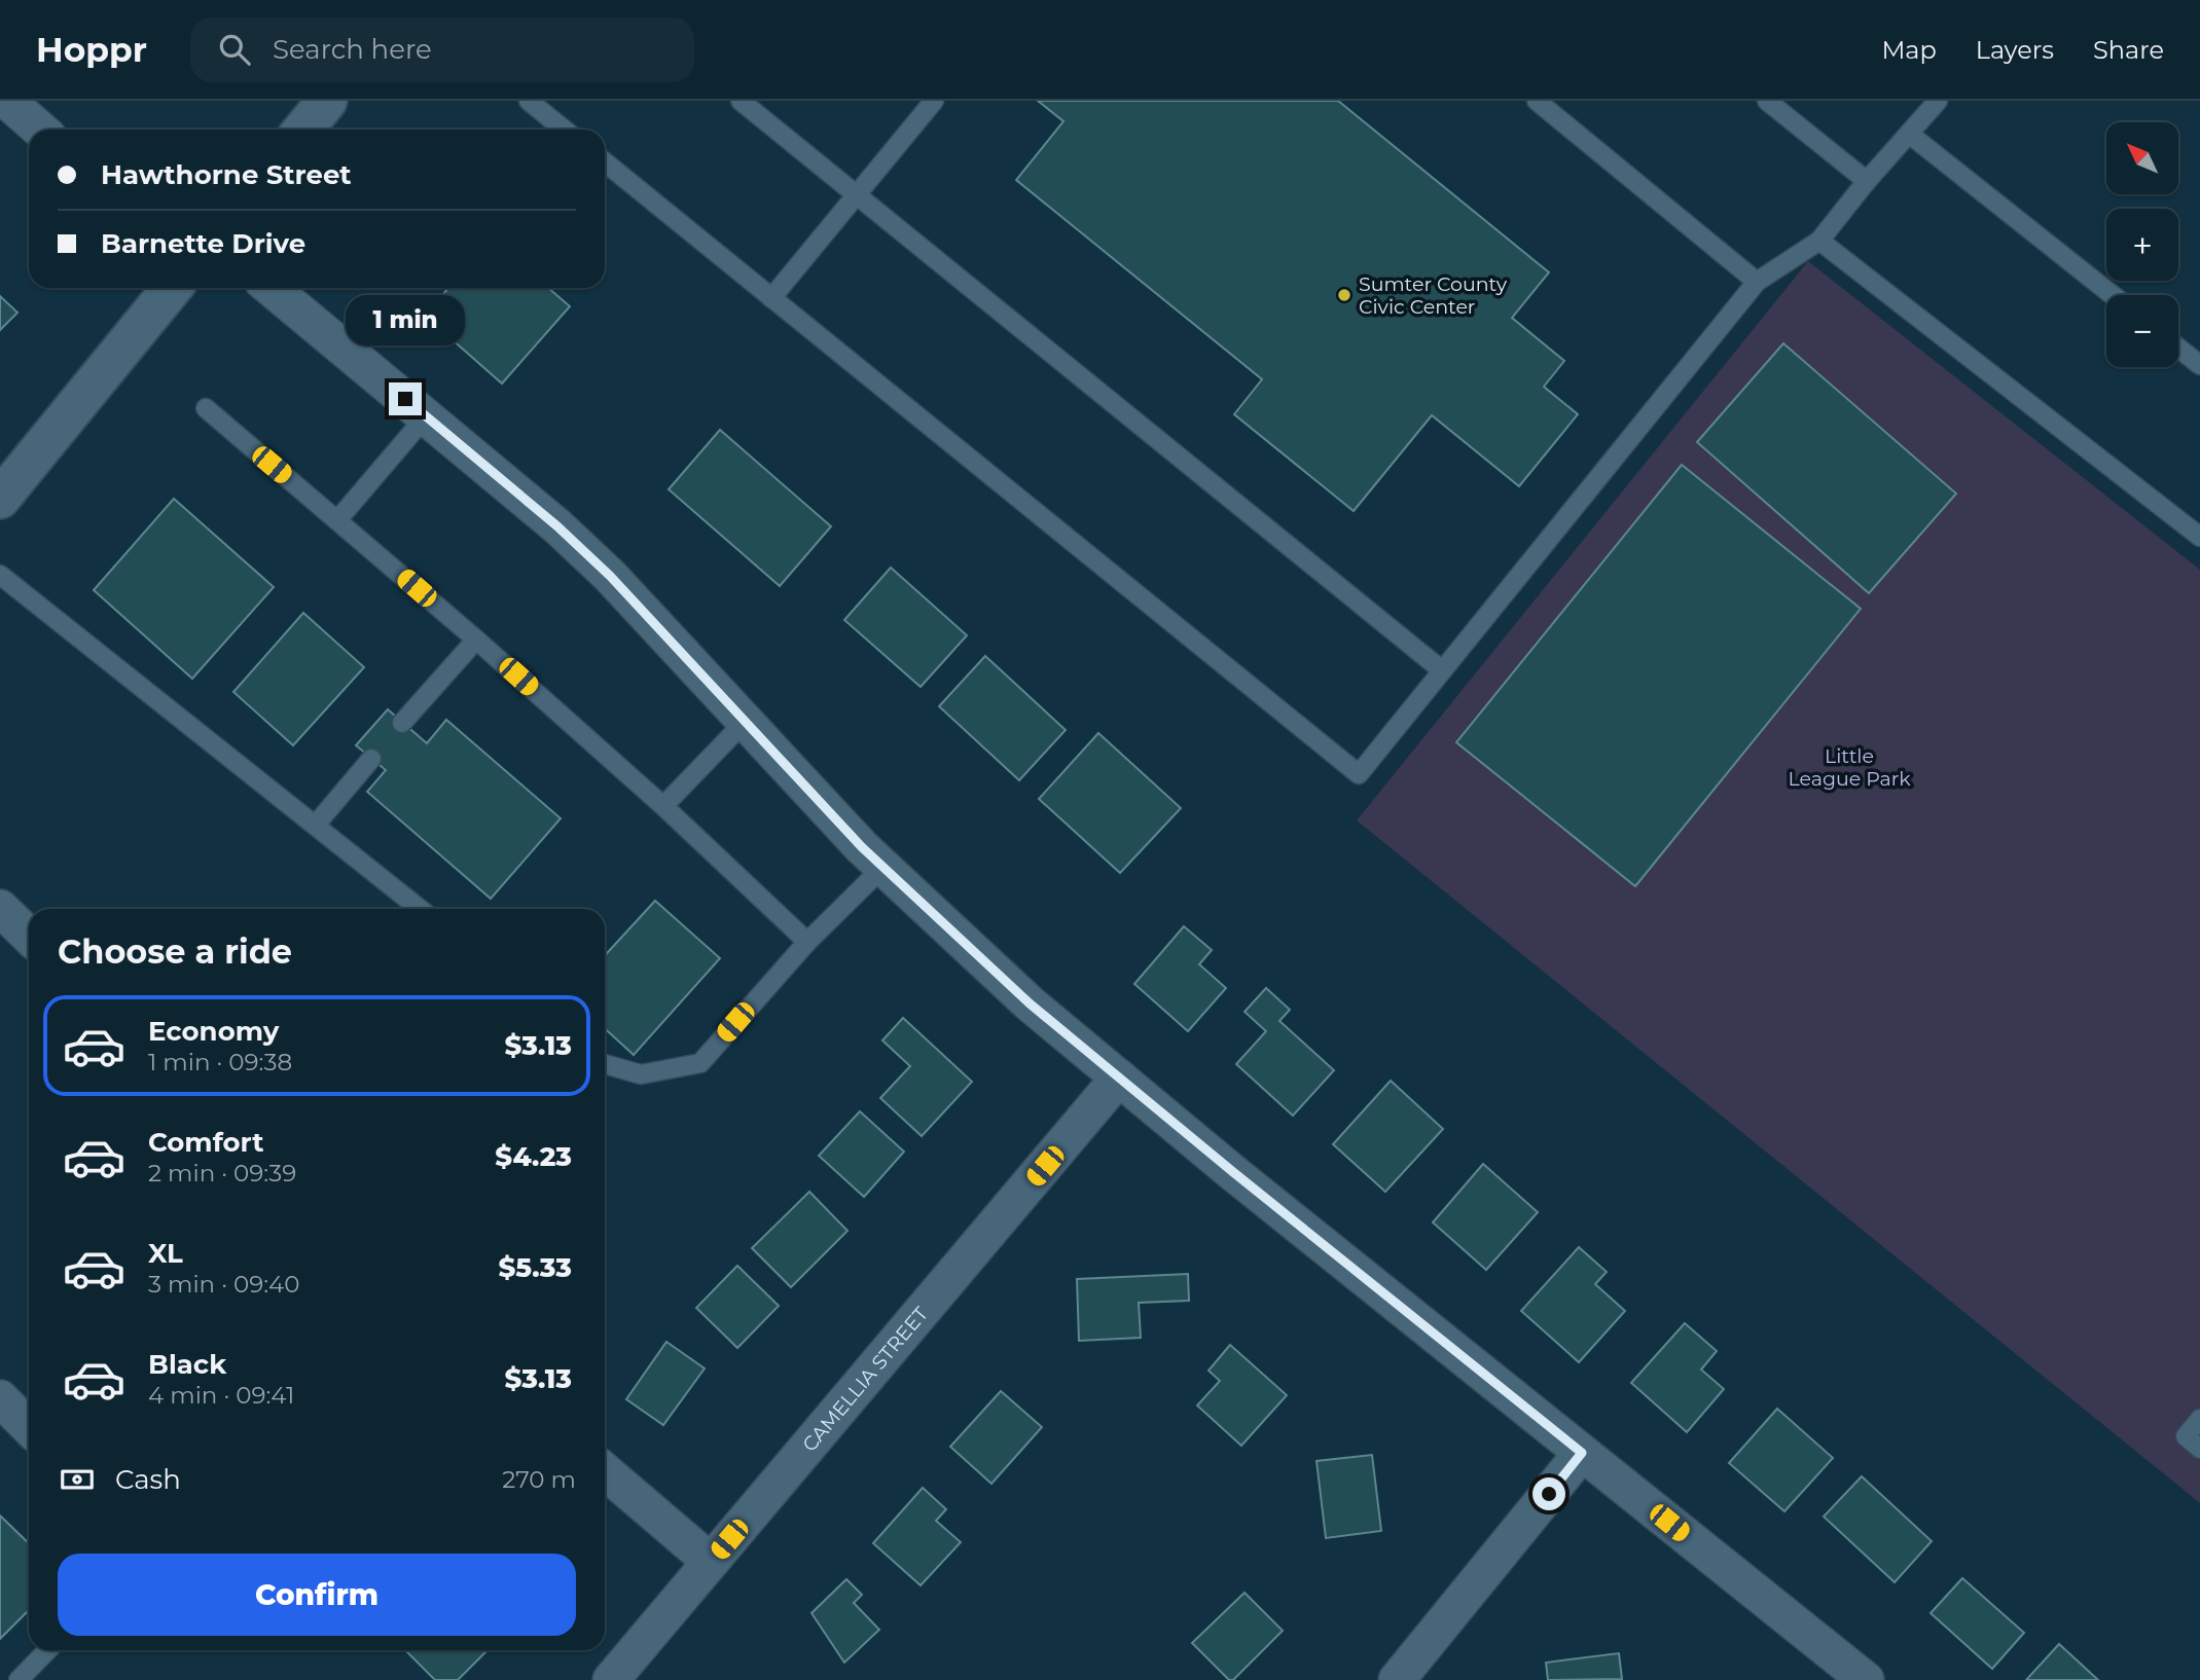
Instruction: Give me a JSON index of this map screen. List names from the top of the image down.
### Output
{
  "streets": {
    "street": ["CAMELLIA STREET"]
  },
  "parks": ["Little League Park"],
  "places": ["Sumter County Civic Center"],
  "north": "top left",
  "page": {
    "header": "Hoppr",
    "search": "Search here",
    "nav": ["Map", "Layers", "Share"],
    "map_buttons": ["+", "−"],
    "banner": ["Hawthorne Street", "Barnette Drive"],
    "bubble": "1 min",
    "heading": "Choose a ride",
    "list": [
      {
        "name": "Economy",
        "note": "1 min · 09:38",
        "value": "$3.13"
      },
      {
        "name": "Comfort",
        "note": "2 min · 09:39",
        "value": "$4.23"
      },
      {
        "name": "XL",
        "note": "3 min · 09:40",
        "value": "$5.33"
      },
      {
        "name": "Black",
        "note": "4 min · 09:41",
        "value": "$3.13"
      }
    ],
    "pay": ["Cash", "270 m"],
    "buttons": "Confirm"
  }
}
